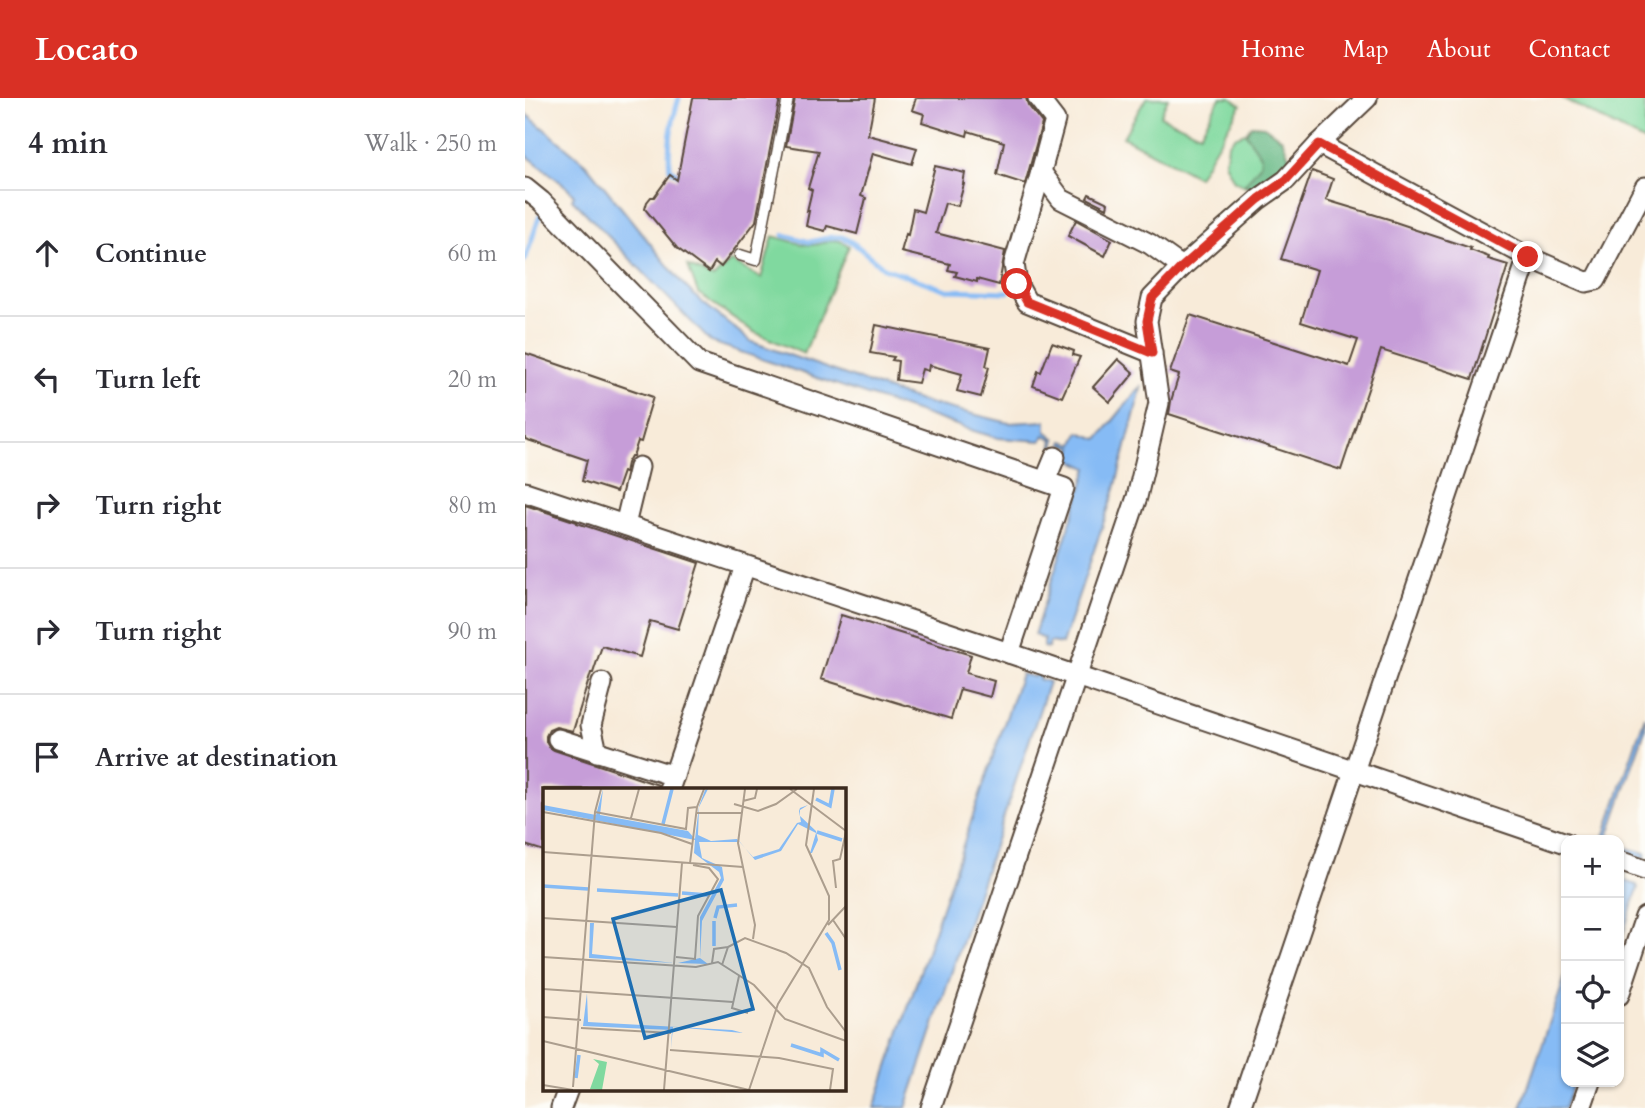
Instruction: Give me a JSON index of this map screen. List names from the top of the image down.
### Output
{
  "page": {
    "header": "Locato",
    "nav": [
      "Home",
      "Map",
      "About",
      "Contact"
    ],
    "heading": ["4 min", "Walk · 250 m"],
    "list": [
      ["Continue", "60 m"],
      ["Turn left", "20 m"],
      ["Turn right", "80 m"],
      ["Turn right", "90 m"],
      "Arrive at destination"
    ],
    "map_buttons": ["+", "−"]
  }
}
